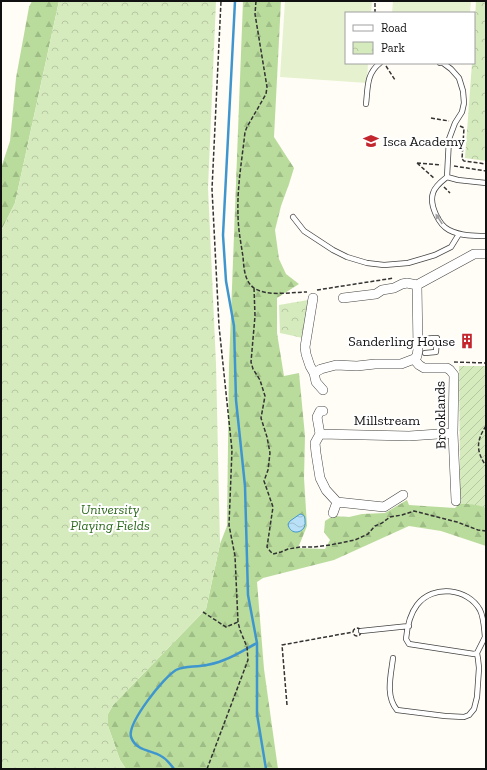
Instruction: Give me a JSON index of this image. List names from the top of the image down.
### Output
{
  "streets": {
    "street": ["Brooklands", "Millstream"]
  },
  "crossings": [
    ["Brooklands", "Millstream"]
  ],
  "parks": ["University Playing Fields"],
  "places": {
    "school or university": ["Isca Academy"],
    "building": ["Sanderling House"]
  },
  "legend": ["Road", "Park"]
}
